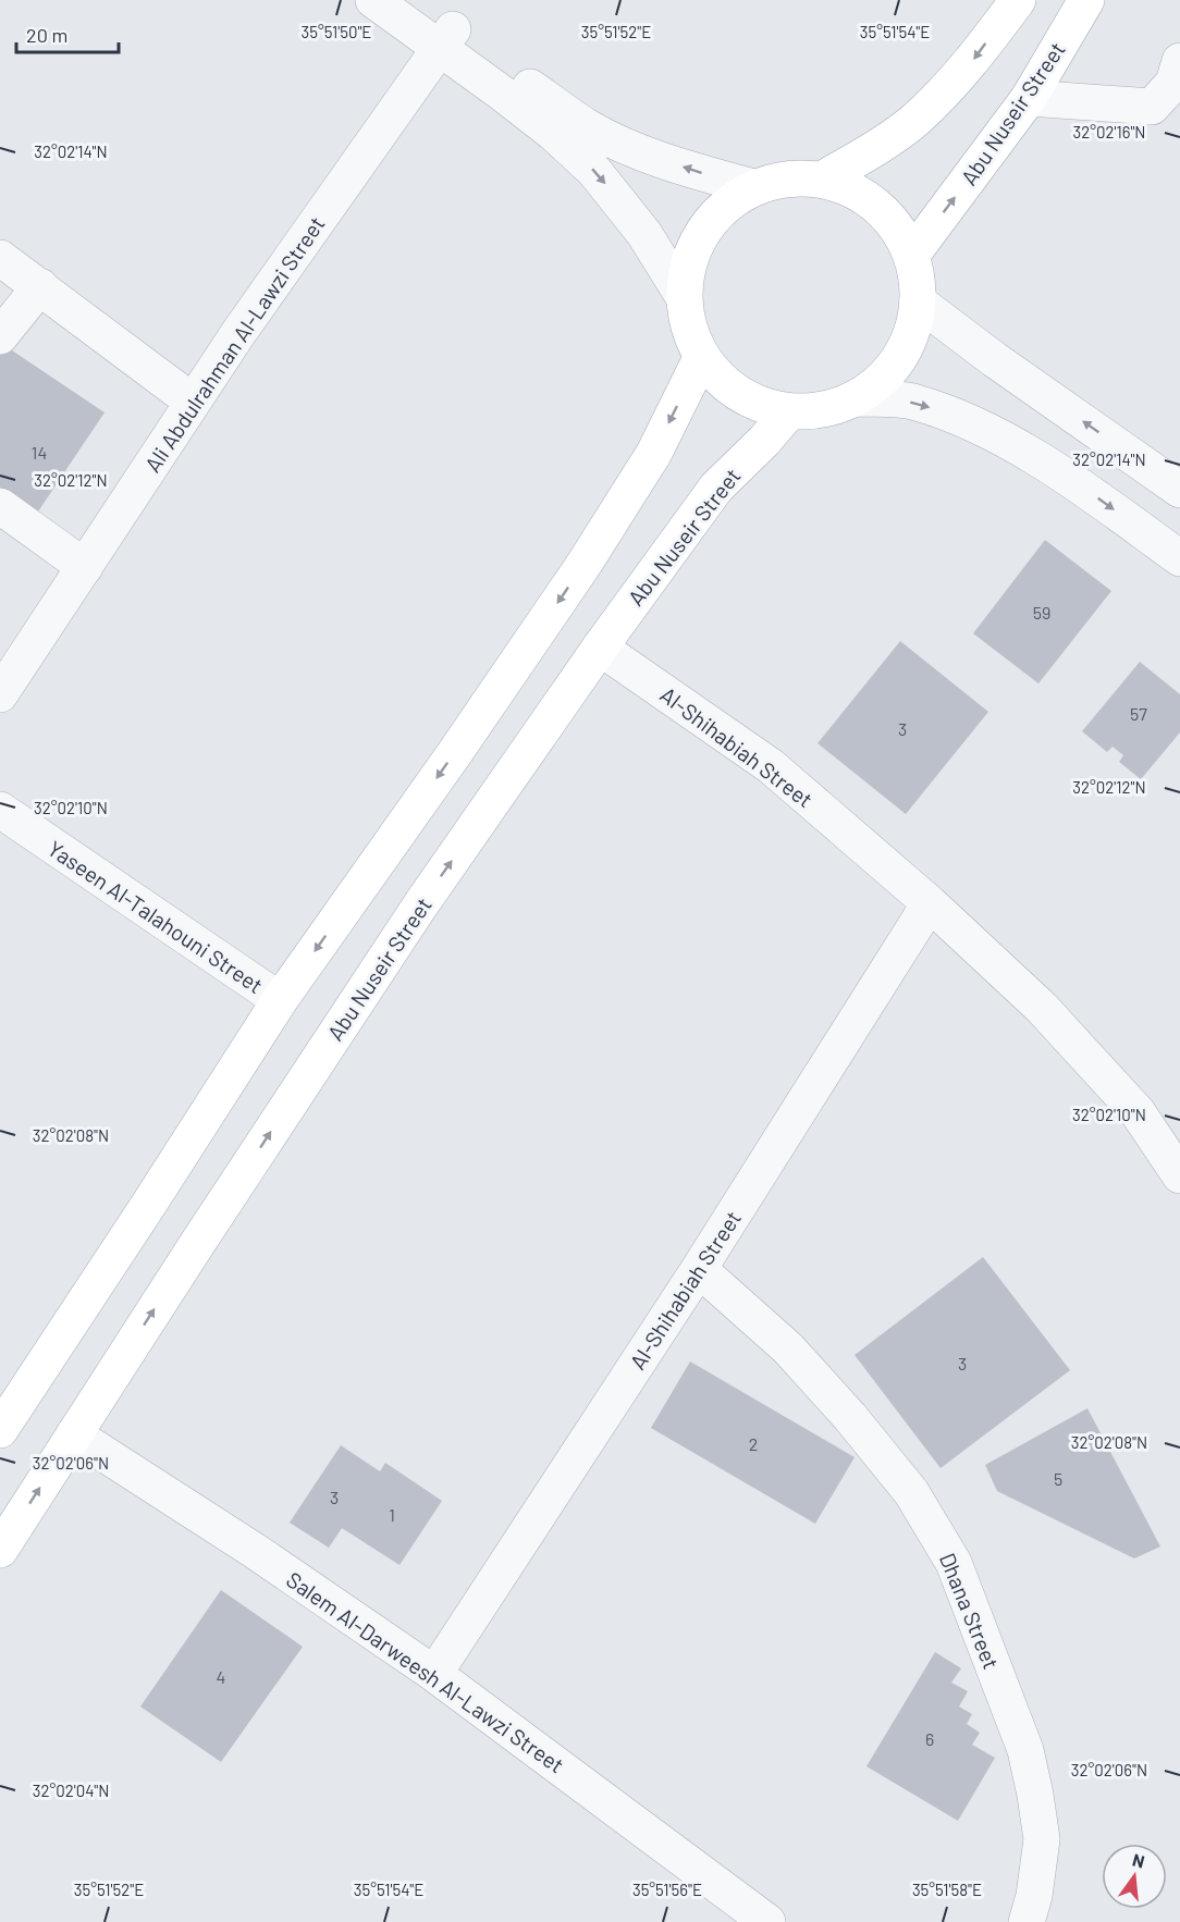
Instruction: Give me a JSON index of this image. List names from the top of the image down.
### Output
{
  "streets": {
    "main road": ["Abu Nuseir Street"],
    "street": [
      "Ali Abdulrahman Al-Lawzi Street",
      "Al-Shihabiah Street",
      "Yaseen Al-Talahouni Street",
      "Dhana Street",
      "Salem Al-Darweesh Al-Lawzi Street"
    ]
  },
  "crossings": [
    ["Abu Nuseir Street", "Al-Shihabiah Street"],
    ["Abu Nuseir Street", "Salem Al-Darweesh Al-Lawzi Street"],
    ["Al-Shihabiah Street", "Dhana Street"],
    ["Al-Shihabiah Street", "Salem Al-Darweesh Al-Lawzi Street"]
  ],
  "house_numbers": [
    "14",
    "59",
    "57",
    "3",
    "3",
    "2",
    "5",
    "3",
    "1",
    "4",
    "6"
  ],
  "scale_bar": "20 m",
  "north": "top",
  "coordinates": [
    "35°51'50\"E",
    "35°51'52\"E",
    "35°51'54\"E",
    "32°02'16\"N",
    "32°02'14\"N",
    "32°02'12\"N",
    "32°02'10\"N",
    "32°02'08\"N",
    "32°02'06\"N",
    "32°02'04\"N",
    "35°51'56\"E",
    "35°51'58\"E"
  ]
}
